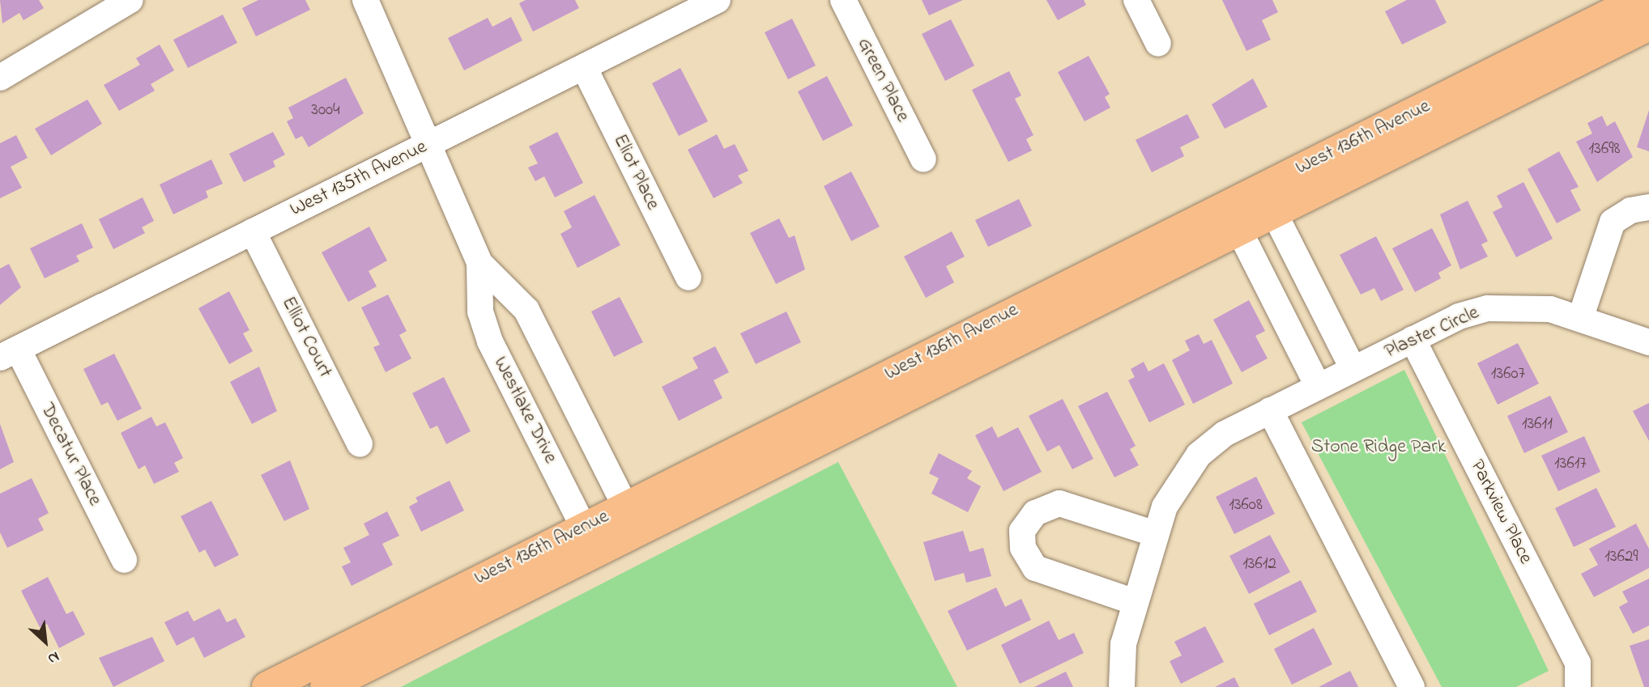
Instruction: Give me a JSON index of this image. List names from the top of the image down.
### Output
{
  "streets": {
    "main road": ["West 136th Avenue"],
    "street": [
      "Green Place",
      "Eliot Place",
      "West 135th Avenue",
      "Plaster Circle",
      "Elliot Court",
      "Westlake Drive",
      "Decatur Place",
      "Parkview Place"
    ]
  },
  "crossings": [
    ["West 136th Avenue", "Westlake Drive"],
    ["Eliot Place", "West 135th Avenue"],
    ["West 135th Avenue", "Elliot Court"],
    ["West 135th Avenue", "Westlake Drive"],
    ["West 135th Avenue", "Decatur Place"],
    ["Plaster Circle", "Parkview Place"]
  ],
  "parks": ["Stone Ridge Park"],
  "house_numbers": [
    "3004",
    "13698",
    "13607",
    "13611",
    "13617",
    "13608",
    "13629",
    "13612"
  ],
  "north": "bottom right"
}
